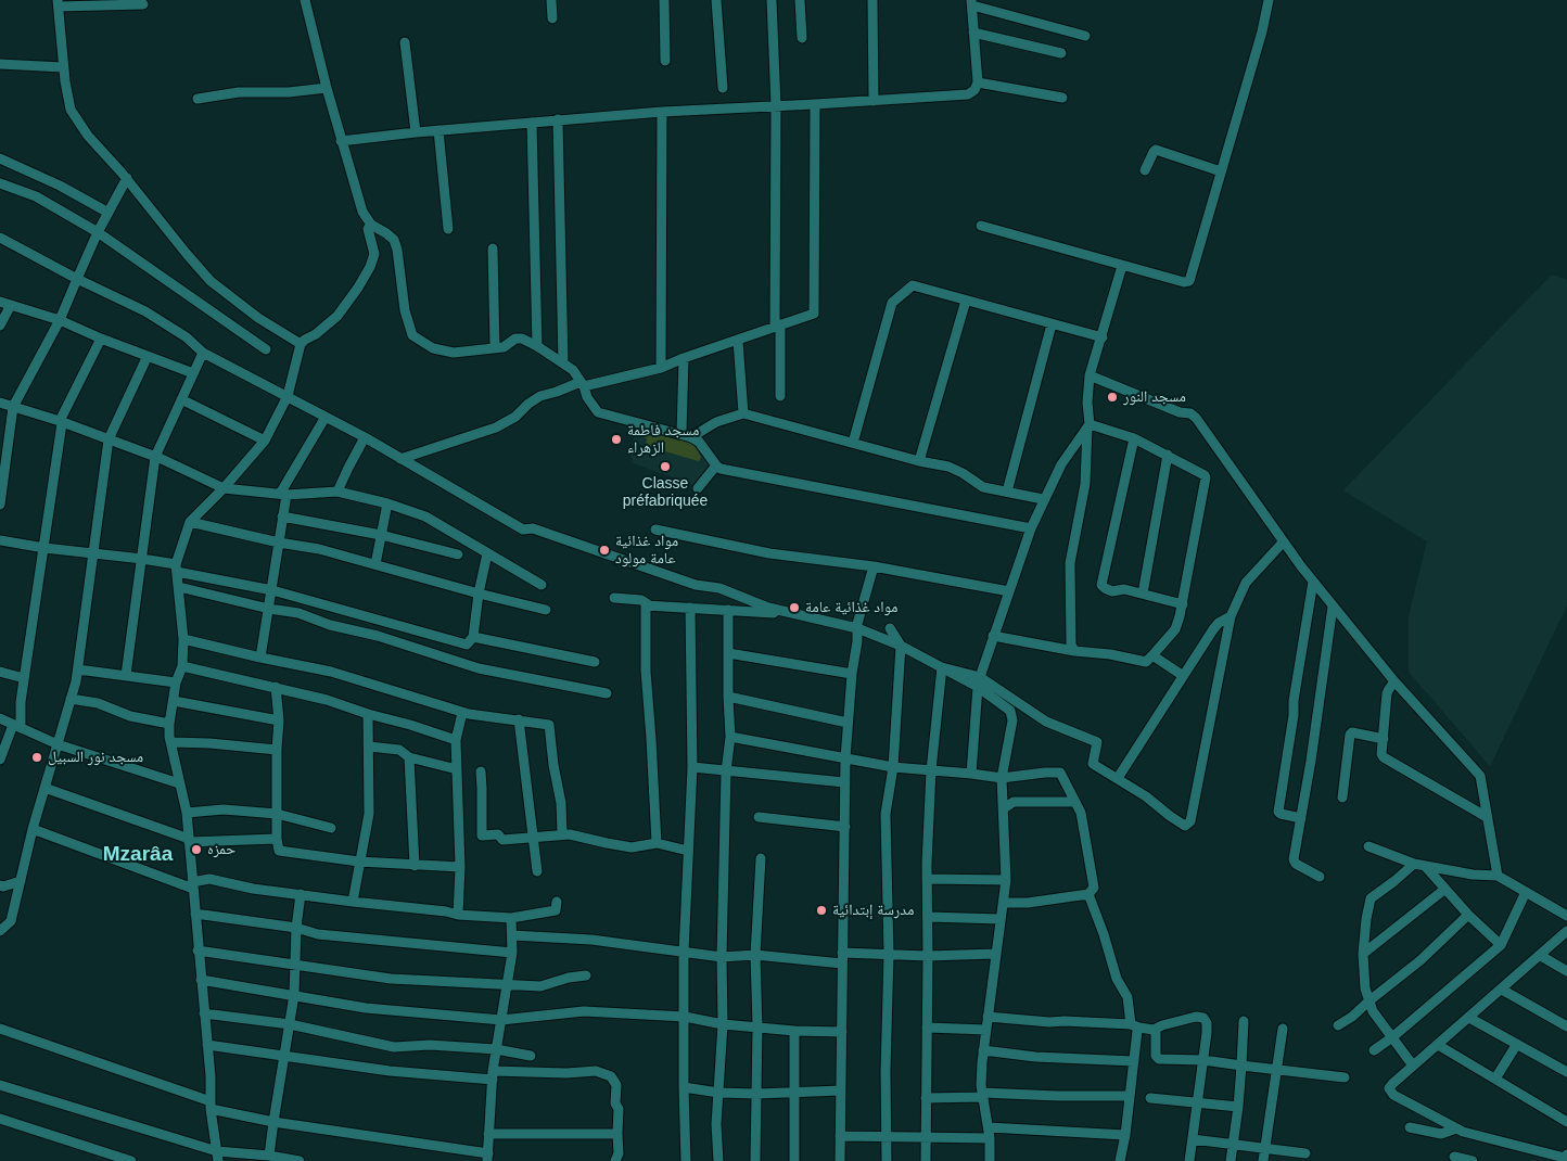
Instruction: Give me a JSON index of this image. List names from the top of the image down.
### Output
{
  "districts": ["Mzarâa"],
  "places": [
    "مسجد النور",
    "مسجد فاطمة الزهراء",
    "Classe préfabriquée",
    "مواد غذائية عامة مولود",
    "مواد غذائية عامة",
    "مسجد نور السبيل",
    "حمزه",
    "مدرسة إبتدائية"
  ]
}
